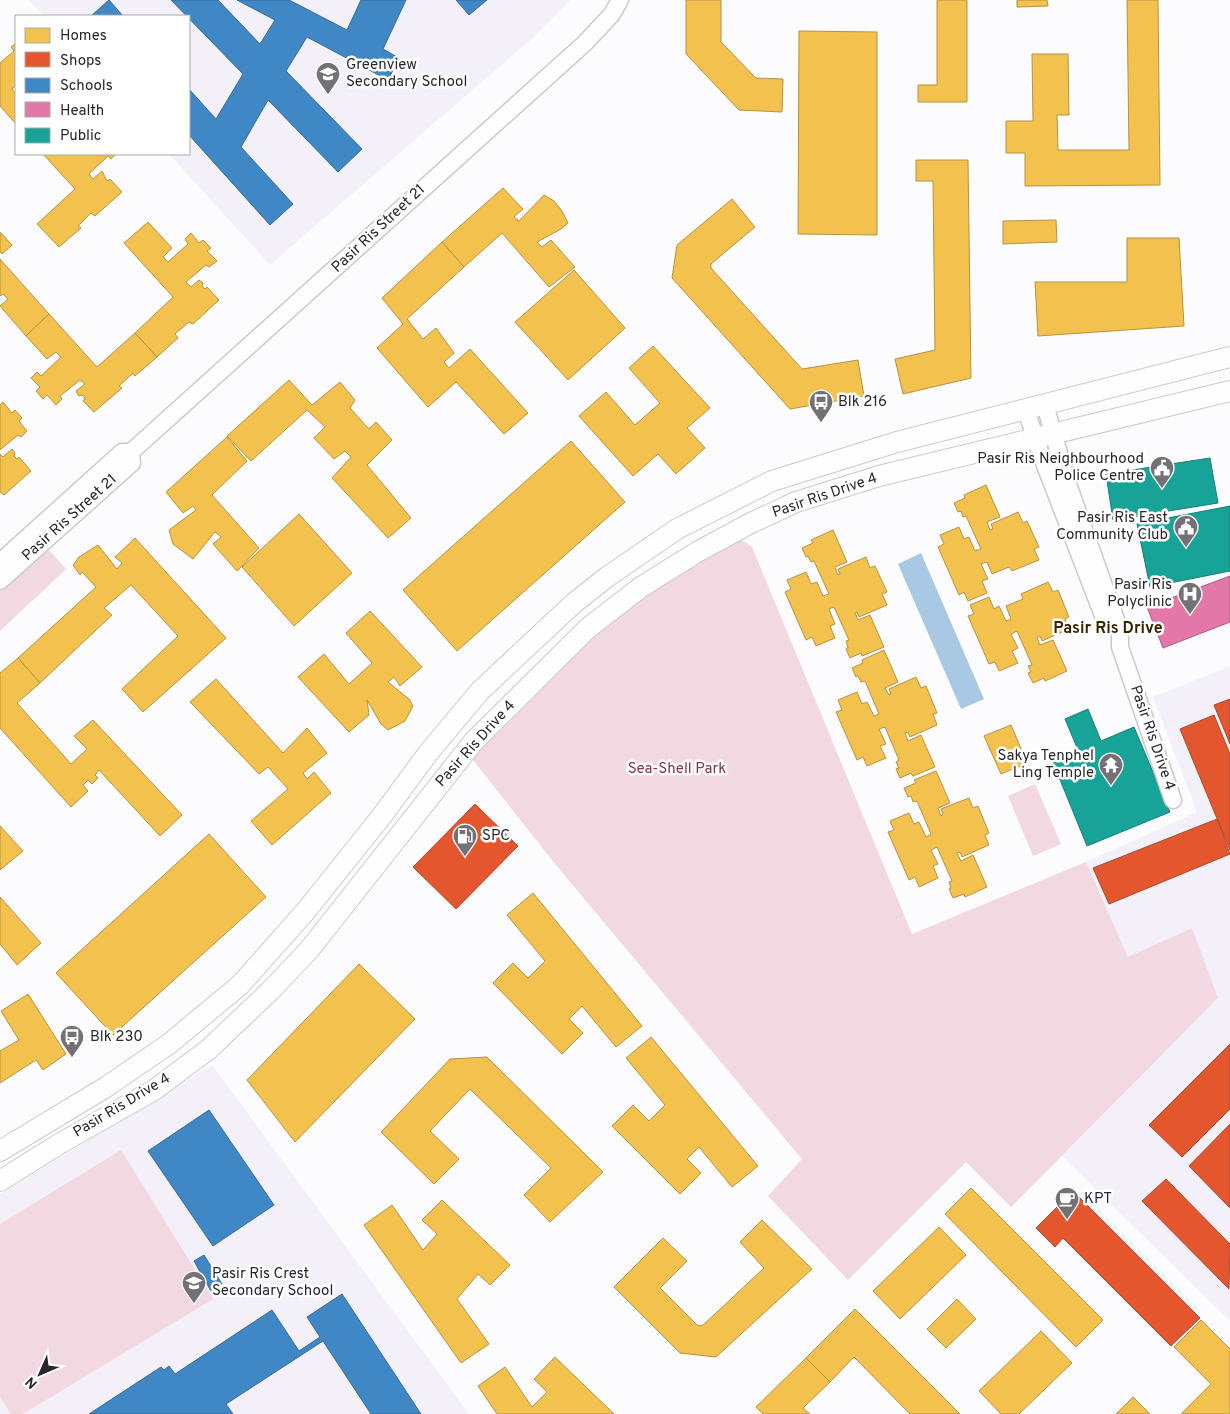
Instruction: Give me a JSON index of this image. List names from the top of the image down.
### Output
{
  "streets": {
    "street": ["Pasir Ris Street 21", "Pasir Ris Drive 4"]
  },
  "districts": ["Pasir Ris Drive"],
  "parks": ["Sea-Shell Park"],
  "places": {
    "school or university": ["Greenview Secondary School", "Pasir Ris Crest Secondary School"],
    "bus stop": ["Blk 216", "Blk 230"],
    "public building": ["Pasir Ris Neighbourhood Police Centre", "Pasir Ris East Community Club"],
    "hospital": ["Pasir Ris Polyclinic"],
    "temple": ["Sakya Tenphel Ling Temple"],
    "fuel station": ["SPC"],
    "cafe": ["KPT"]
  },
  "legend": [
    "Homes",
    "Shops",
    "Schools",
    "Health",
    "Public"
  ],
  "north": "bottom left"
}
